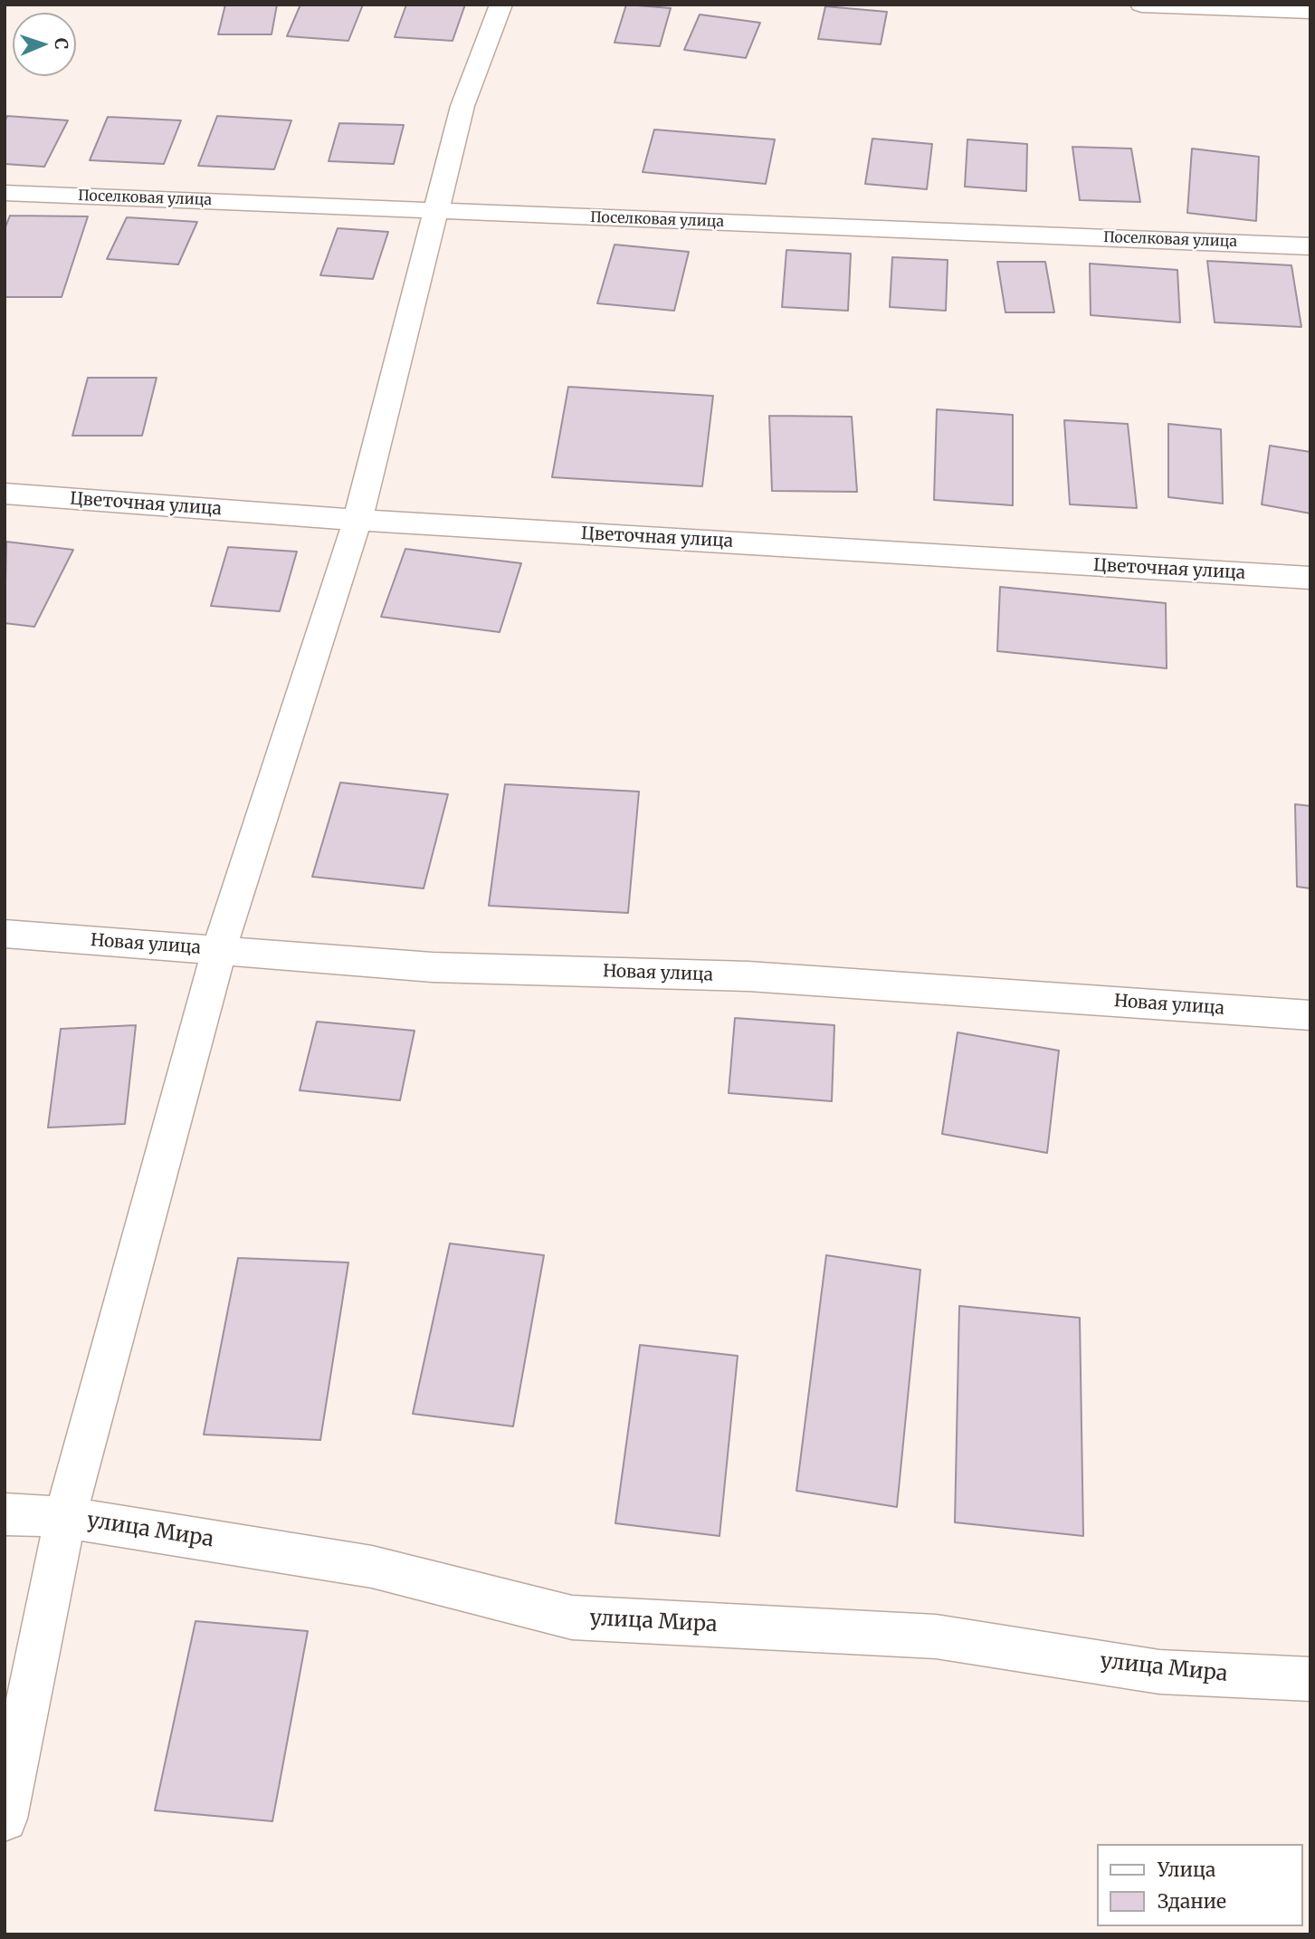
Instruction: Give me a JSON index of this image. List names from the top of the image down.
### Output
{
  "streets": {
    "street": [
      "Поселковая улица",
      "Цветочная улица",
      "Новая улица",
      "улица Мира"
    ]
  },
  "legend": ["Улица", "Здание"],
  "north": "right"
}
